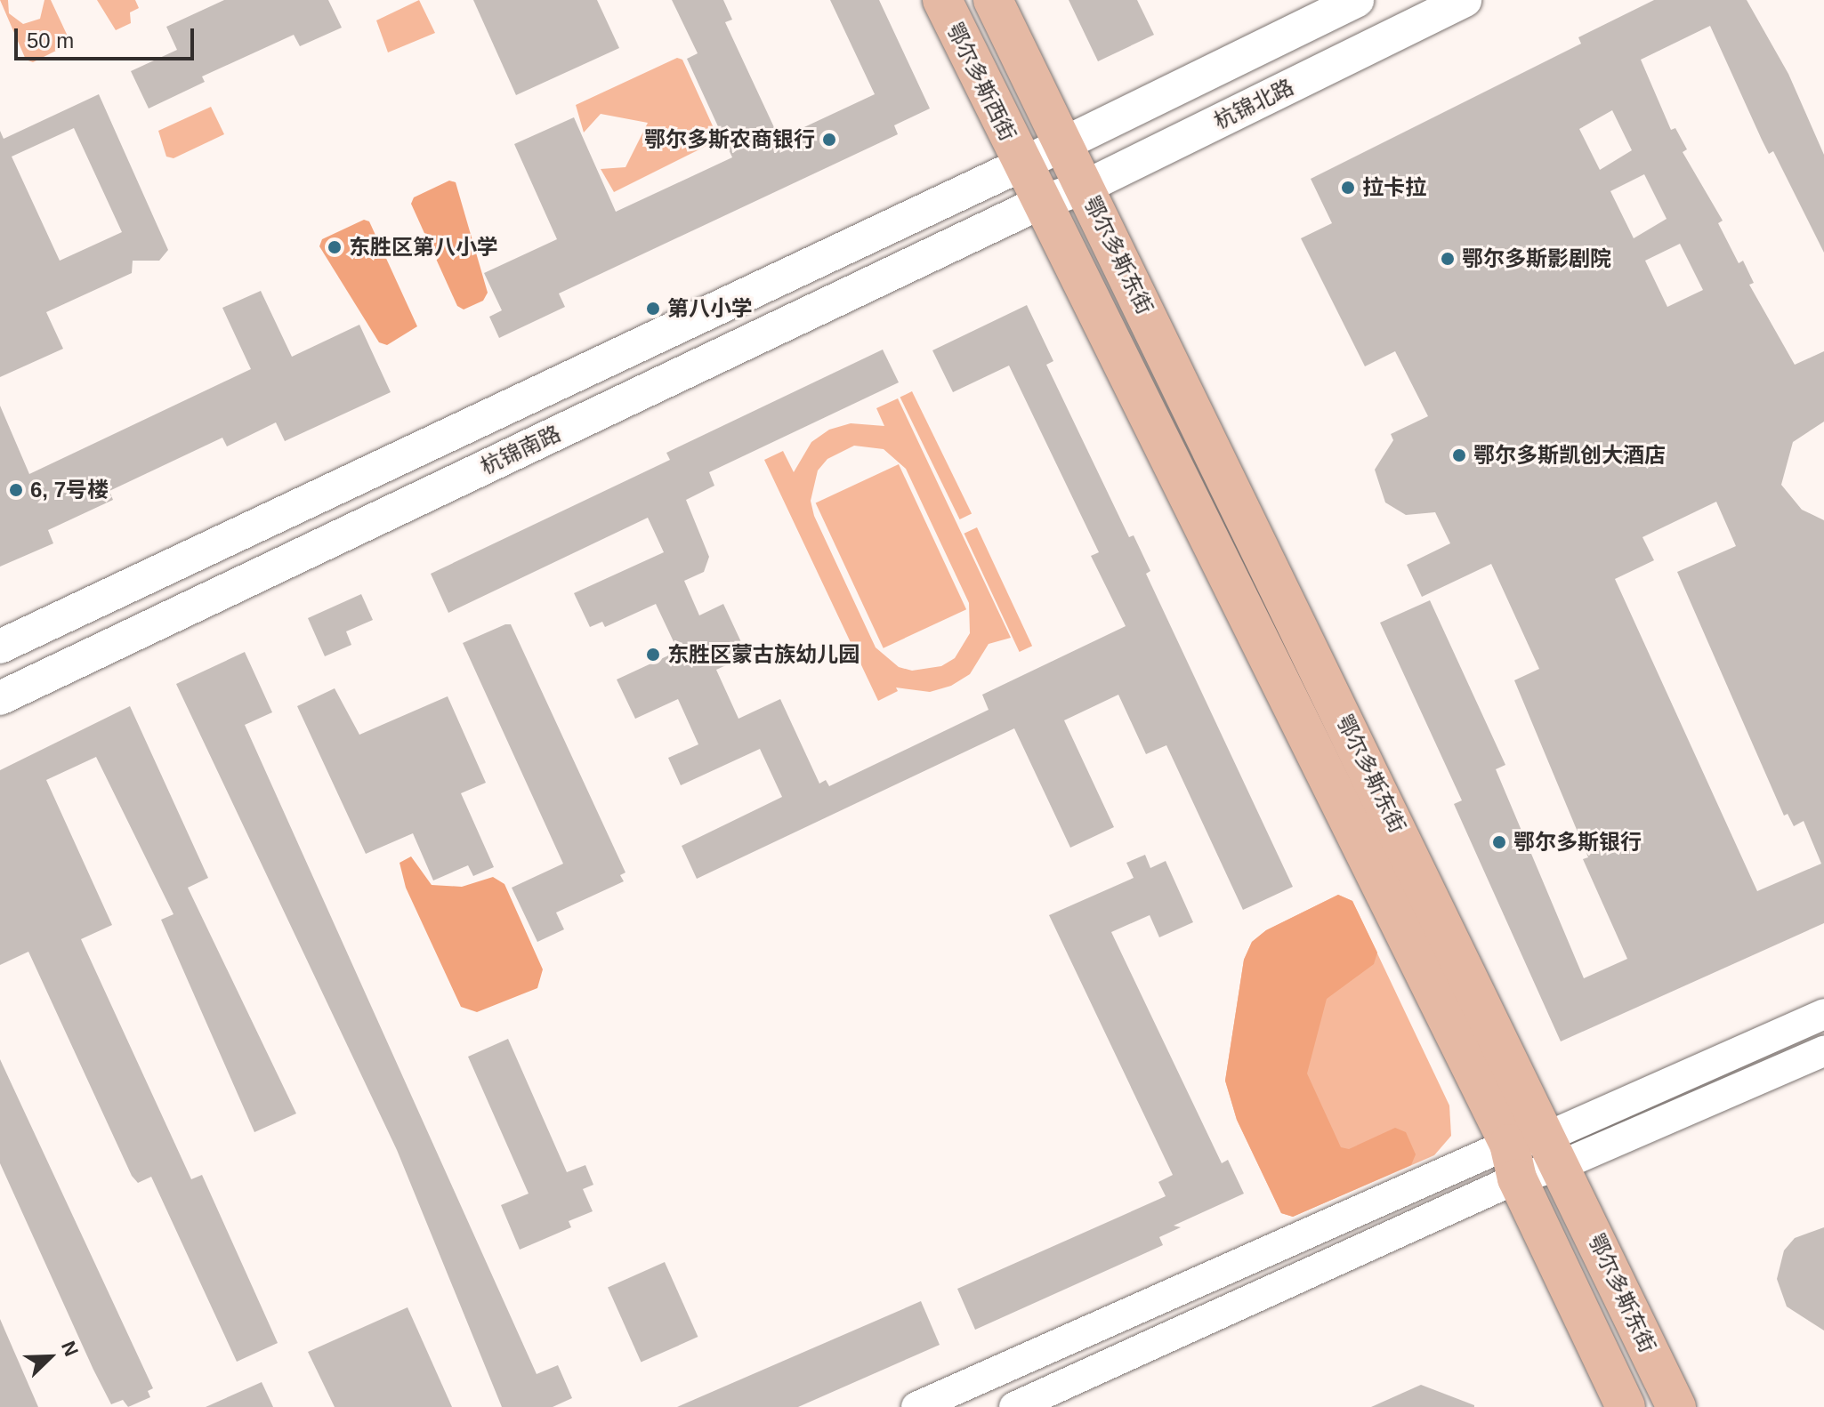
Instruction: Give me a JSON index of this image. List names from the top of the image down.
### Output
{
  "streets": {
    "main road": [
      "鄂尔多斯西街",
      "杭锦北路",
      "鄂尔多斯东街",
      "杭锦南路"
    ]
  },
  "crossings": [
    ["鄂尔多斯西街", "鄂尔多斯东街"],
    ["鄂尔多斯西街", "杭锦南路"],
    ["杭锦北路", "鄂尔多斯东街"],
    ["杭锦北路", "杭锦南路"],
    ["鄂尔多斯东街", "杭锦南路"]
  ],
  "places": [
    "鄂尔多斯农商银行",
    "拉卡拉",
    "东胜区第八小学",
    "鄂尔多斯影剧院",
    "第八小学",
    "鄂尔多斯凯创大酒店",
    "6, 7号楼",
    "东胜区蒙古族幼儿园",
    "鄂尔多斯银行"
  ],
  "scale_bar": "50 m",
  "north": "top right"
}
